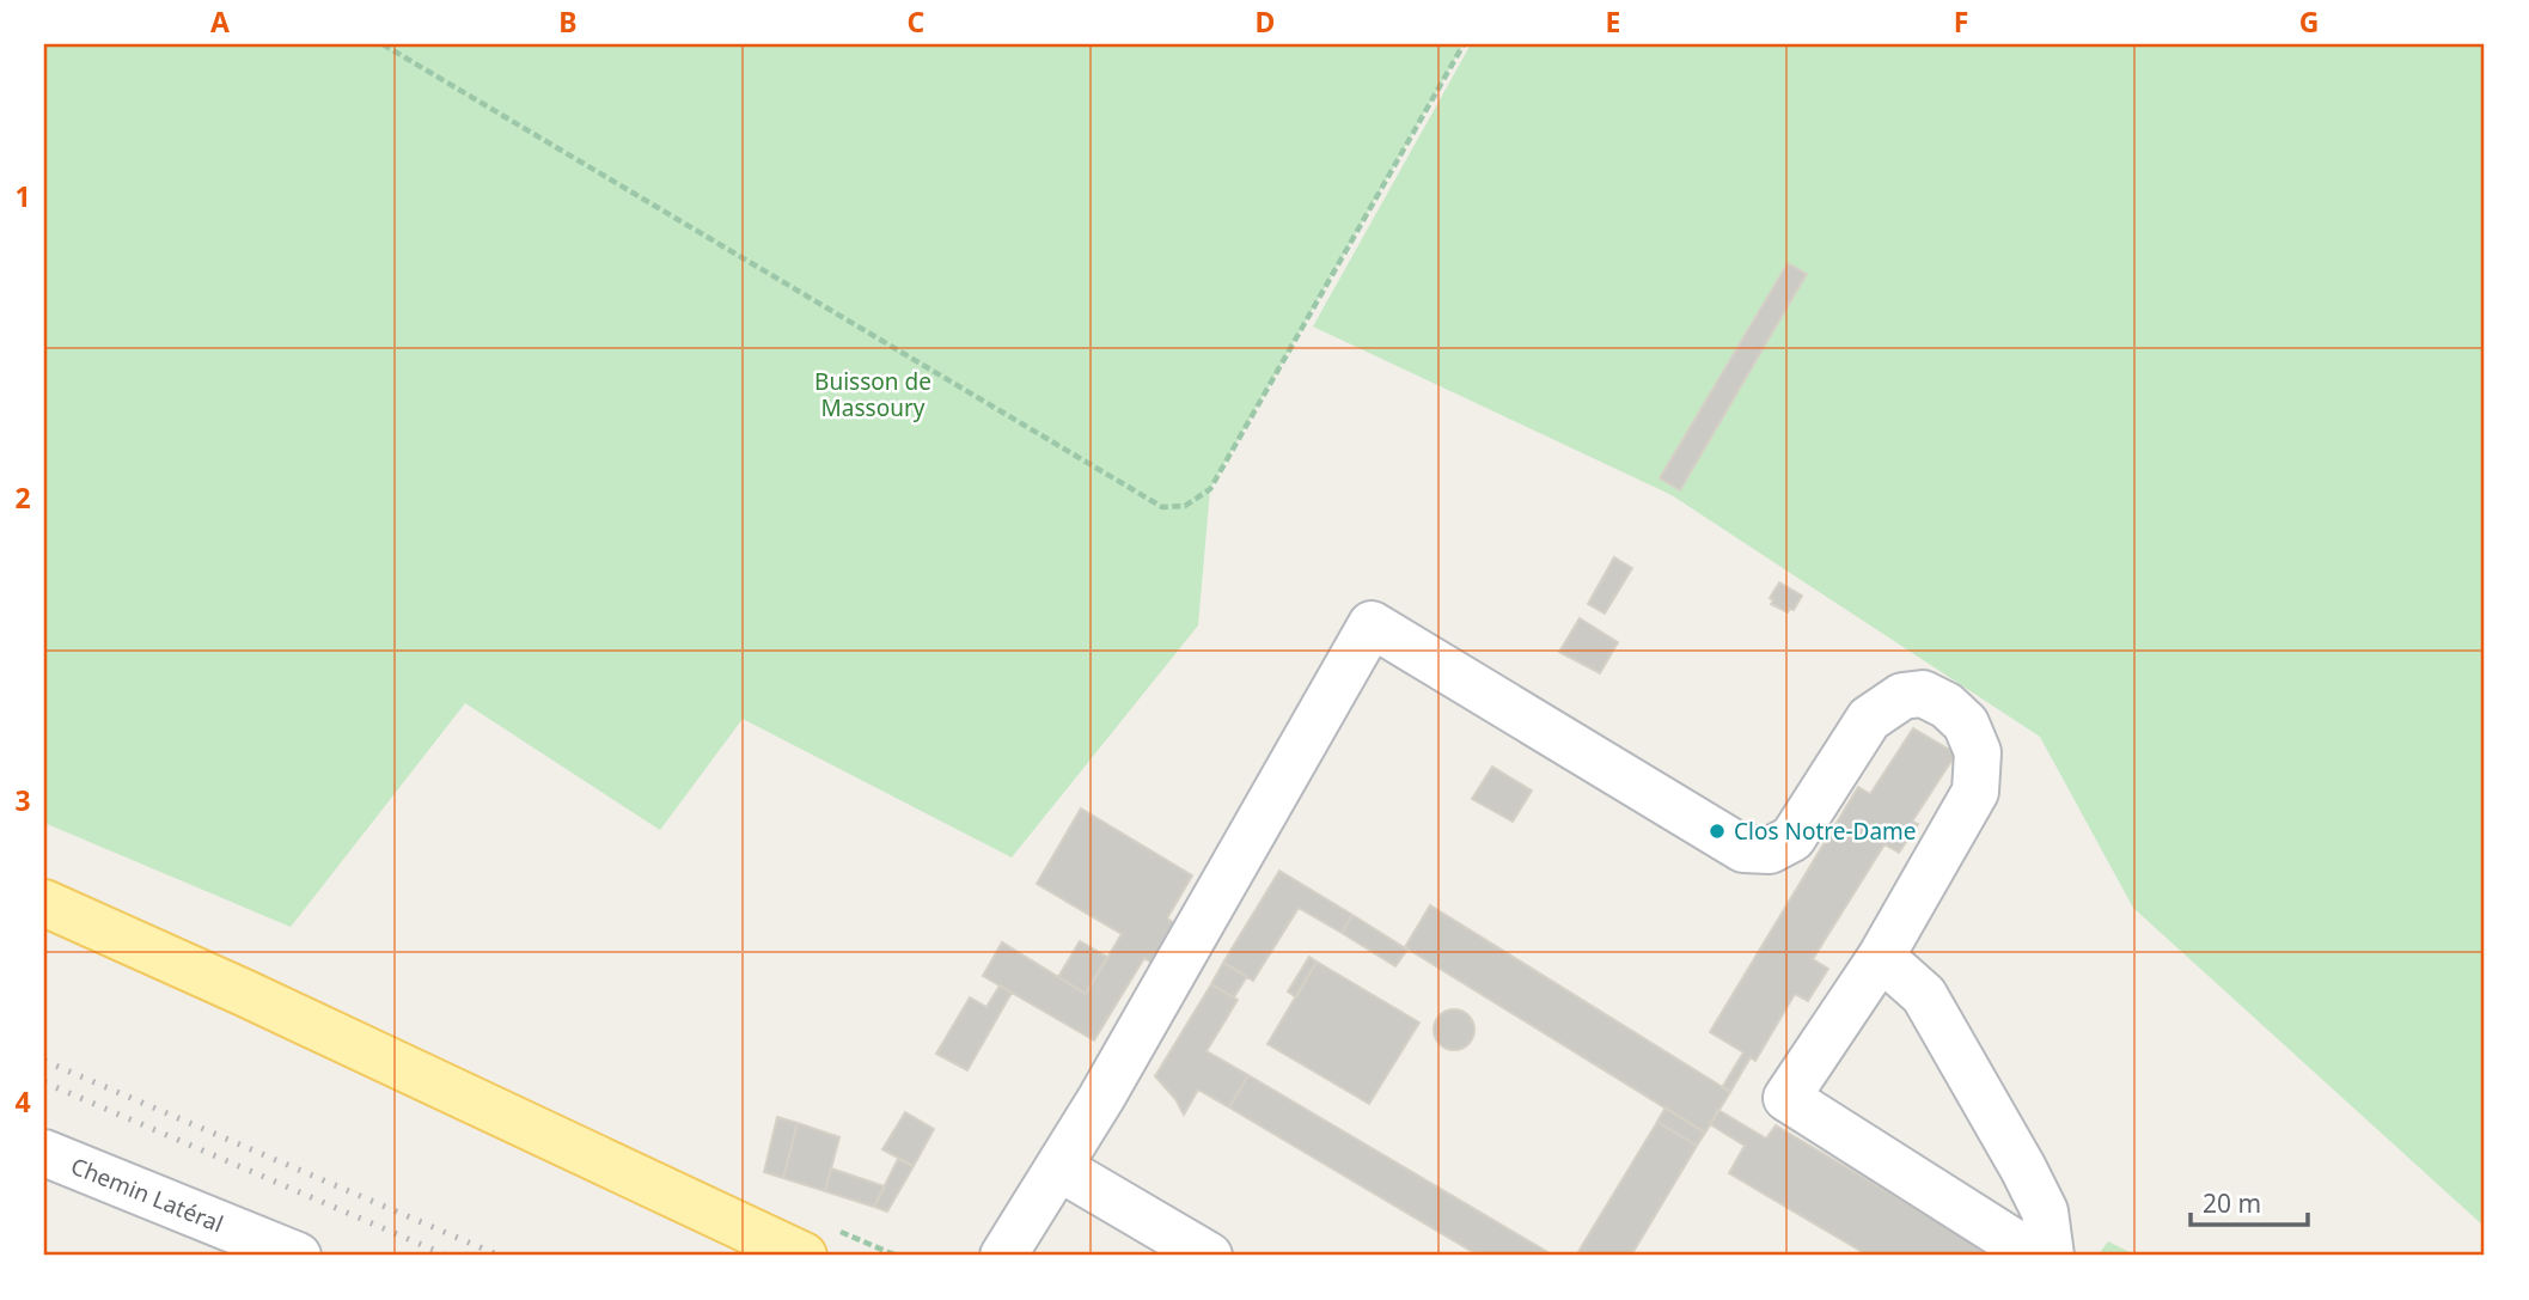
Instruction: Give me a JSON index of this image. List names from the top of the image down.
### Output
{
  "streets": {
    "street": ["Chemin Latéral"]
  },
  "parks": ["Buisson de Massoury"],
  "places": ["Clos Notre-Dame"],
  "scale_bar": "20 m",
  "grid": {
    "columns": [
      "A",
      "B",
      "C",
      "D",
      "E",
      "F",
      "G"
    ],
    "rows": [
      "1",
      "2",
      "3",
      "4"
    ]
  }
}
